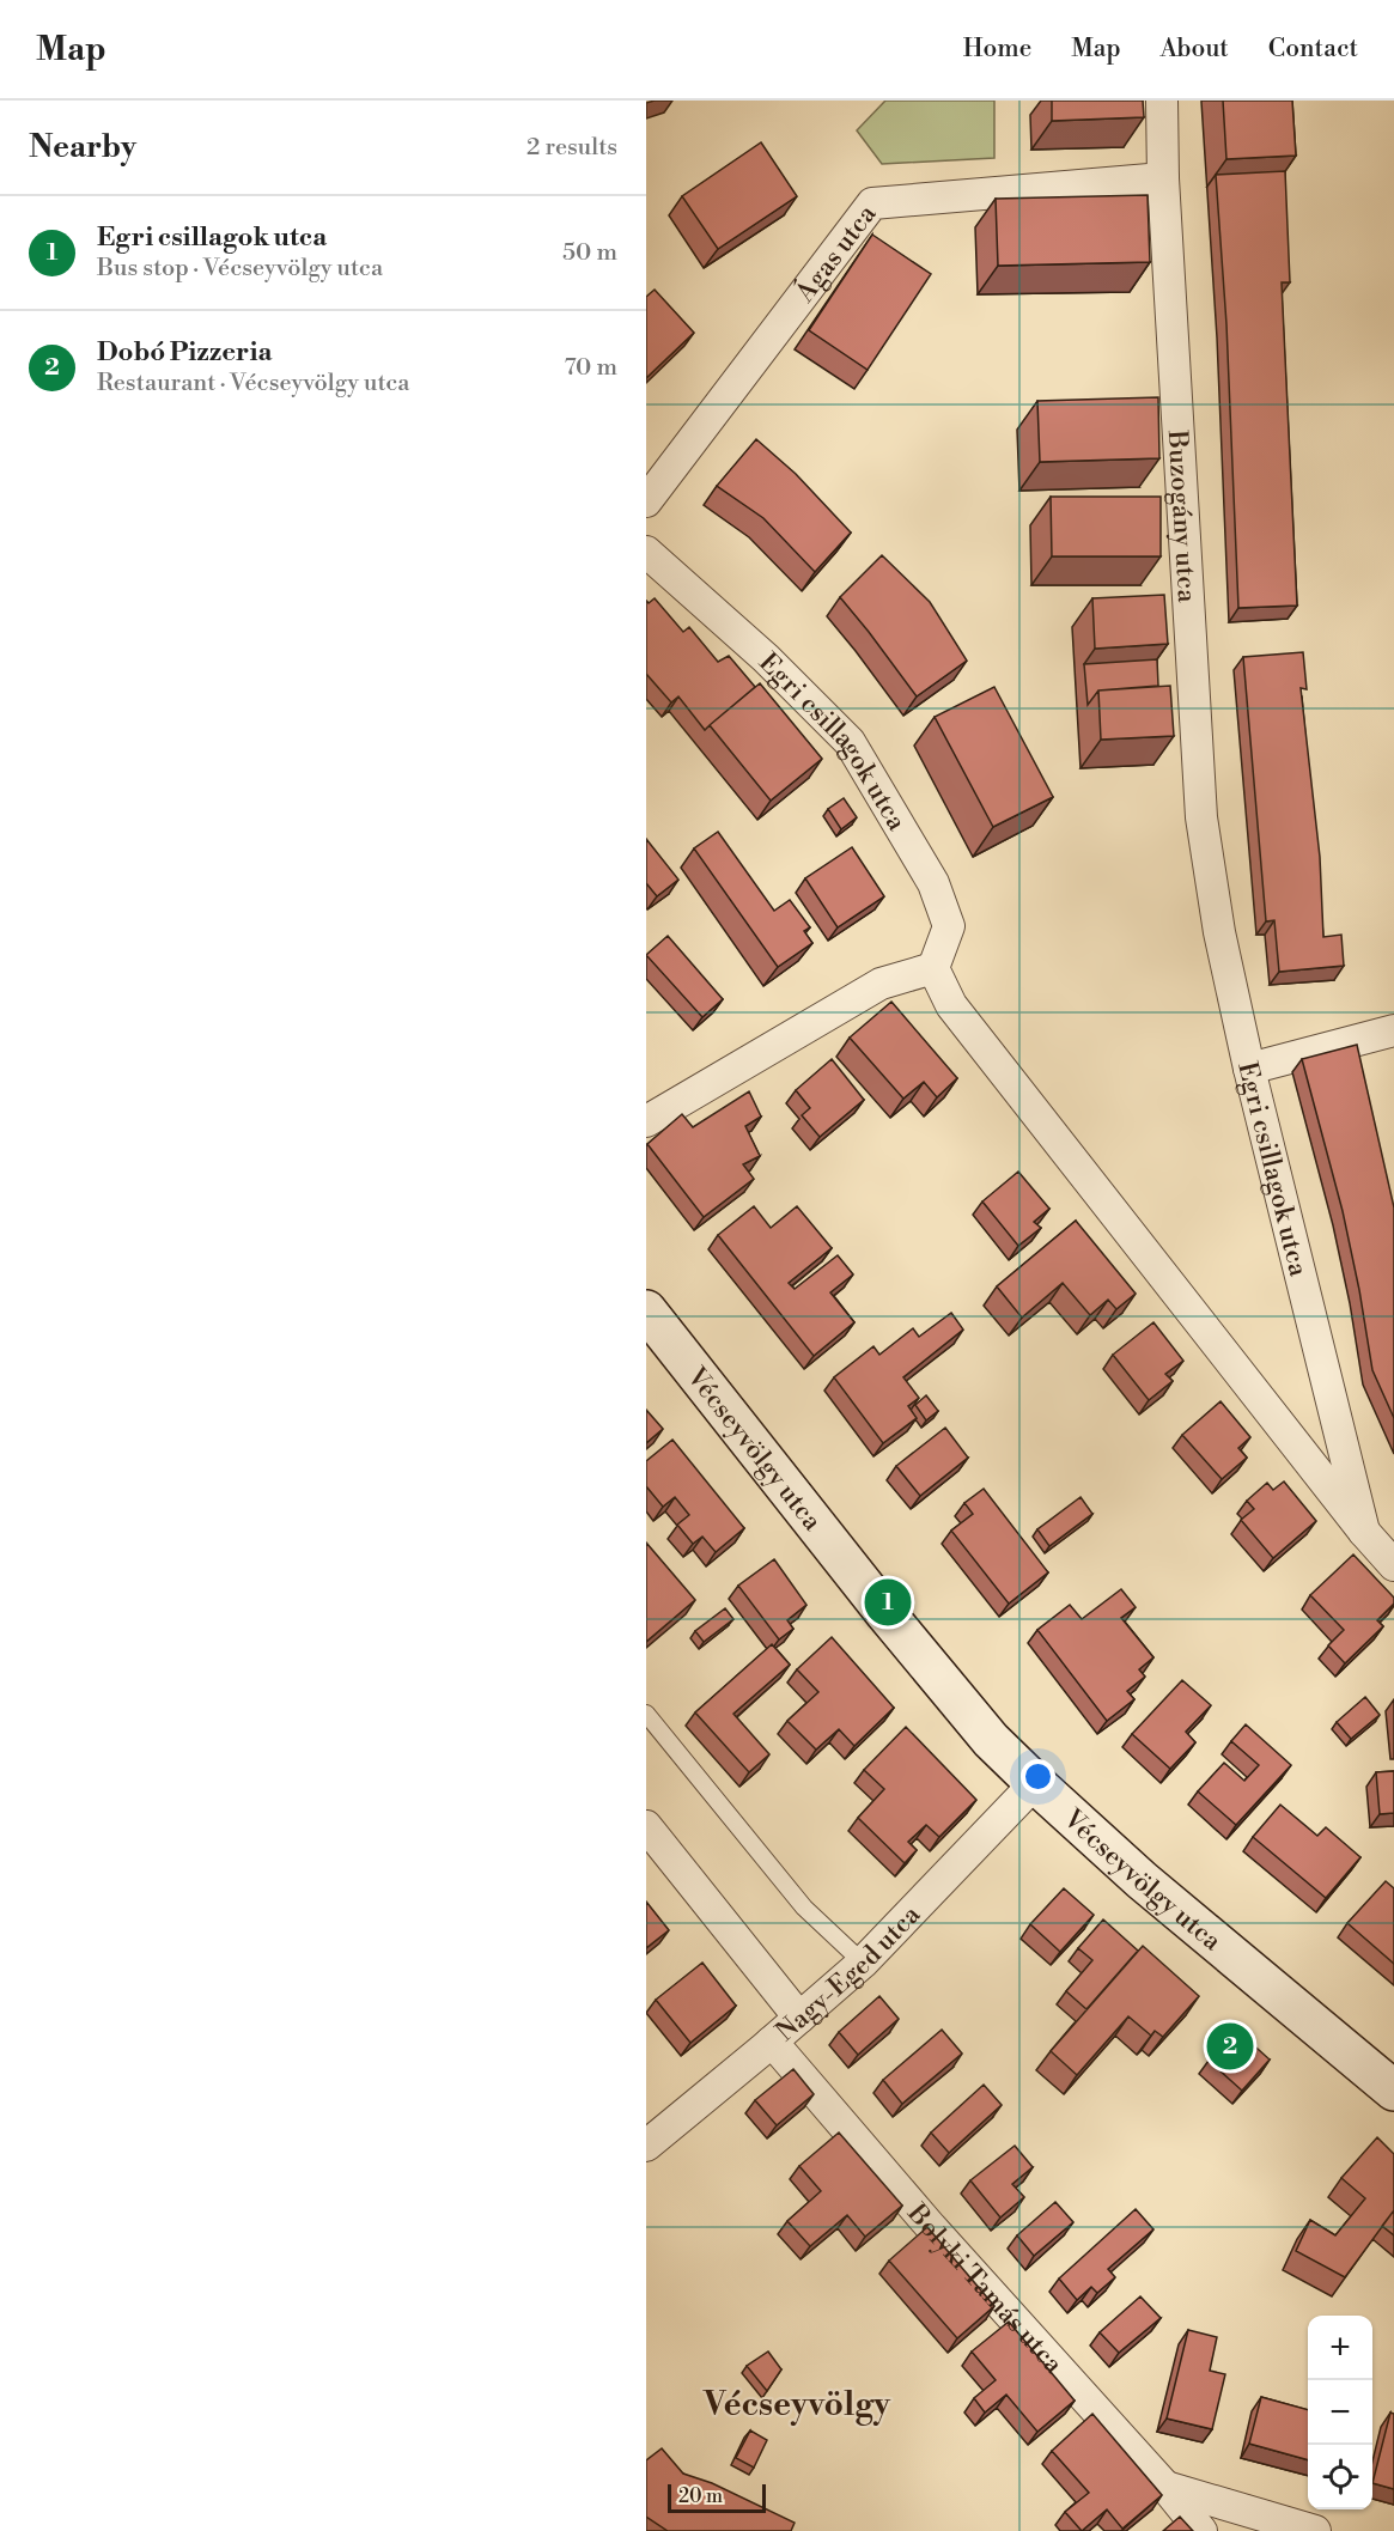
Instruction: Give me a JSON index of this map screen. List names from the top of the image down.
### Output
{
  "streets": {
    "main road": ["Vécseyvölgy utca"],
    "street": [
      "Ágas utca",
      "Buzogány utca",
      "Egri csillagok utca",
      "Nagy-Eged utca",
      "Bolyki Tamás utca"
    ]
  },
  "crossings": [
    ["Ágas utca", "Buzogány utca"],
    ["Buzogány utca", "Egri csillagok utca"],
    ["Vécseyvölgy utca", "Nagy-Eged utca"],
    ["Nagy-Eged utca", "Bolyki Tamás utca"]
  ],
  "districts": ["Vécseyvölgy"],
  "scale_bar": "20 m",
  "page": {
    "header": "Map",
    "nav": [
      "Home",
      "Map",
      "About",
      "Contact"
    ],
    "heading": ["Nearby", "2 results"],
    "list": [
      {
        "mark": "1",
        "name": "Egri csillagok utca",
        "note": "Bus stop · Vécseyvölgy utca",
        "value": "50 m"
      },
      {
        "mark": "2",
        "name": "Dobó Pizzeria",
        "note": "Restaurant · Vécseyvölgy utca",
        "value": "70 m"
      }
    ],
    "pins": ["1", "2"],
    "map_buttons": ["+", "−"],
    "scale": "20 m"
  }
}
